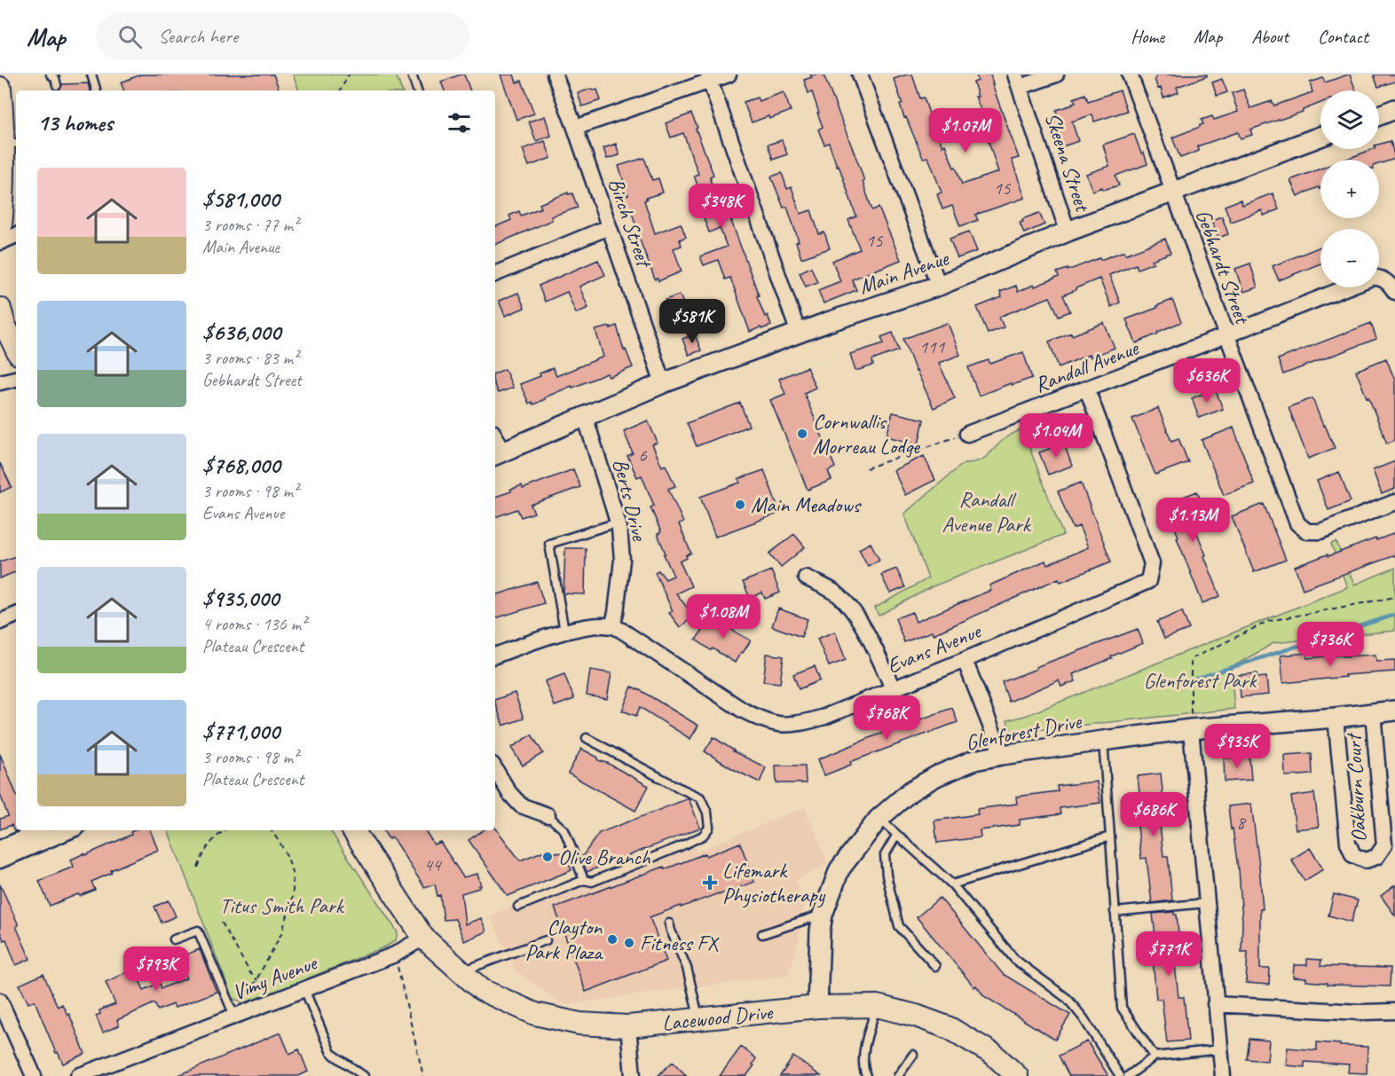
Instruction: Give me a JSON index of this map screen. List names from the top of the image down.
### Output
{
  "streets": {
    "main road": ["Lacewood Drive"],
    "street": [
      "Skeena Street",
      "Birch Street",
      "Gebhardt Street",
      "Main Avenue",
      "Randall Avenue",
      "Berts Drive",
      "Evans Avenue",
      "Glenforest Drive",
      "Oakburn Court",
      "Vimy Avenue"
    ]
  },
  "crossings": [
    ["Skeena Street", "Main Avenue"],
    ["Birch Street", "Main Avenue"],
    ["Gebhardt Street", "Main Avenue"],
    ["Gebhardt Street", "Randall Avenue"],
    ["Main Avenue", "Berts Drive"],
    ["Randall Avenue", "Evans Avenue"],
    ["Berts Drive", "Evans Avenue"],
    ["Glenforest Drive", "Oakburn Court"],
    ["Glenforest Drive", "Lacewood Drive"],
    ["Vimy Avenue", "Lacewood Drive"]
  ],
  "parks": ["Randall Avenue Park", "Glenforest Park", "Titus Smith Park"],
  "places": {
    "other": [
      "Cornwallis Morreau Lodge",
      "Main Meadows",
      "Olive Branch",
      "Clayton Park Plaza",
      "Fitness FX"
    ],
    "health": ["Lifemark Physiotherapy"]
  },
  "house_numbers": [
    "15",
    "15",
    "111",
    "6",
    "8",
    "44"
  ],
  "page": {
    "header": "Map",
    "search": "Search here",
    "nav": [
      "Home",
      "Map",
      "About",
      "Contact"
    ],
    "map_buttons": ["+", "−"],
    "heading": "13 homes",
    "price": [
      "$1.07M",
      "$348K",
      "$581K",
      "$636K",
      "$1.04M",
      "$1.13M",
      "$1.08M",
      "$736K",
      "$768K",
      "$935K",
      "$686K",
      "$771K",
      "$793K"
    ],
    "list": [
      {
        "name": "$581,000",
        "note": "3 rooms · 77 m² · Main Avenue"
      },
      {
        "name": "$636,000",
        "note": "3 rooms · 83 m² · Gebhardt Street"
      },
      {
        "name": "$768,000",
        "note": "3 rooms · 98 m² · Evans Avenue"
      },
      {
        "name": "$935,000",
        "note": "4 rooms · 136 m² · Plateau Crescent"
      },
      {
        "name": "$771,000",
        "note": "3 rooms · 98 m² · Plateau Crescent"
      }
    ]
  }
}
